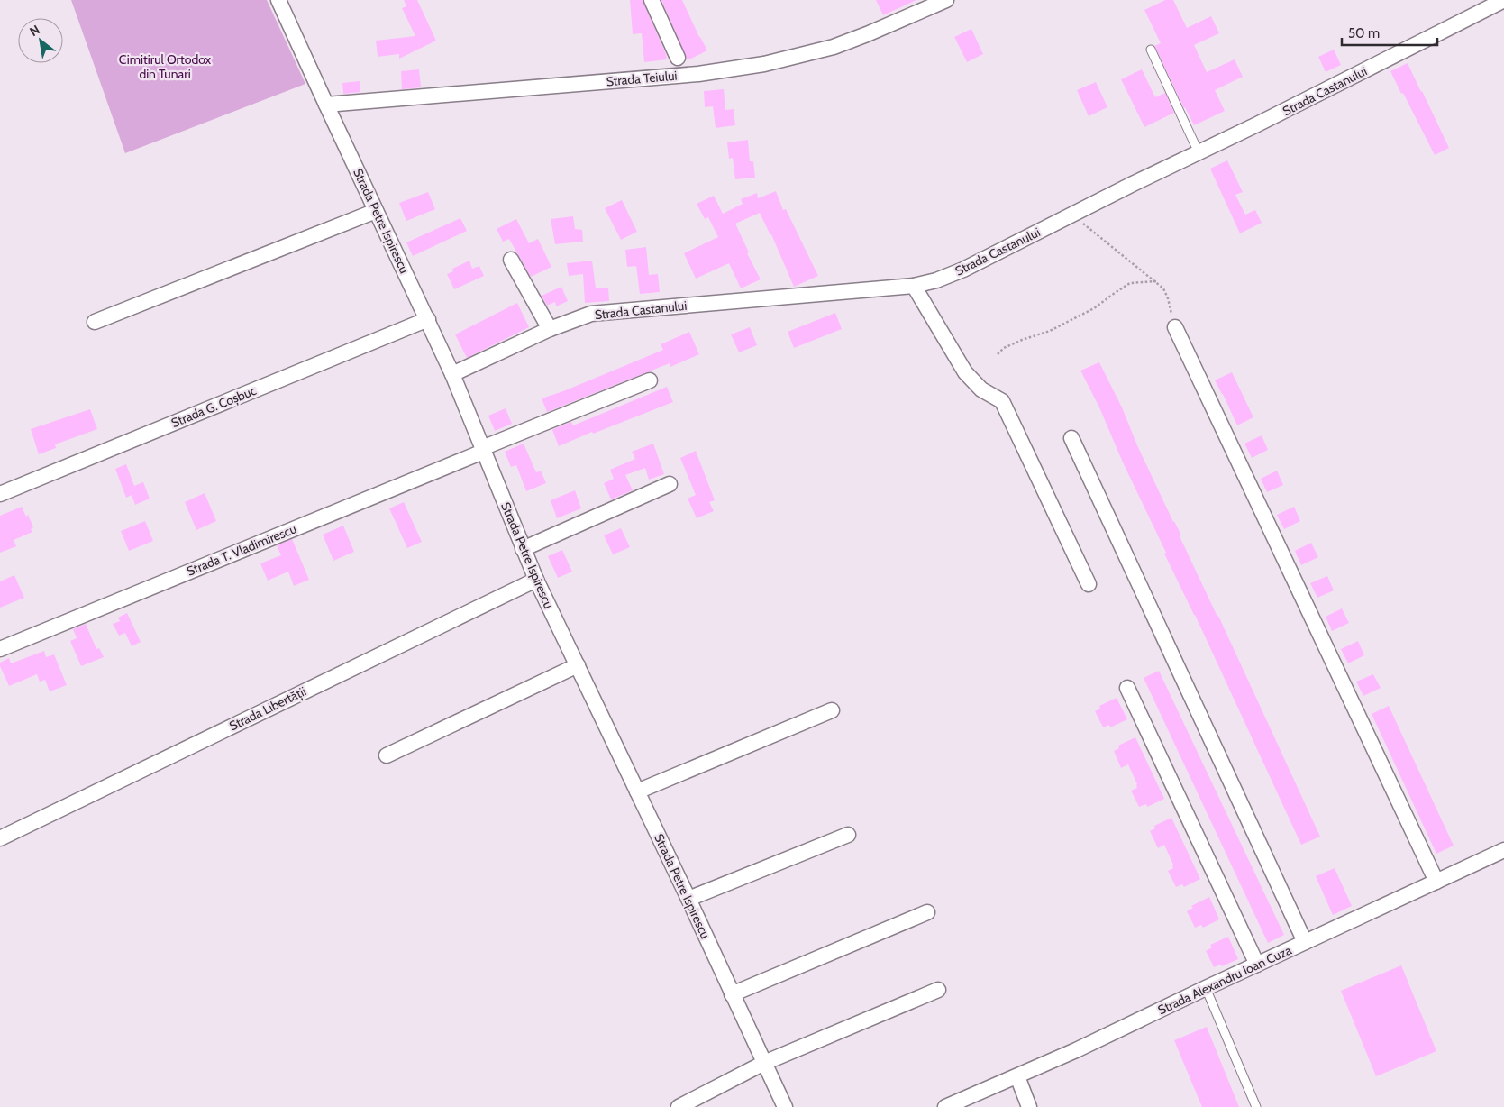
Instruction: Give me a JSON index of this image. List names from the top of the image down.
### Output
{
  "streets": {
    "street": [
      "Strada Teiului",
      "Strada Castanului",
      "Strada Petre Ispirescu",
      "Strada G. Coșbuc",
      "Strada T. Vladimirescu",
      "Strada Libertății",
      "Strada Alexandru Ioan Cuza"
    ]
  },
  "crossings": [
    ["Strada Teiului", "Strada Petre Ispirescu"],
    ["Strada Castanului", "Strada Petre Ispirescu"],
    ["Strada Petre Ispirescu", "Strada G. Coșbuc"],
    ["Strada Petre Ispirescu", "Strada T. Vladimirescu"],
    ["Strada Petre Ispirescu", "Strada Libertății"]
  ],
  "parks": ["Cimitirul Ortodox din Tunari"],
  "scale_bar": "50 m",
  "north": "top left"
}
